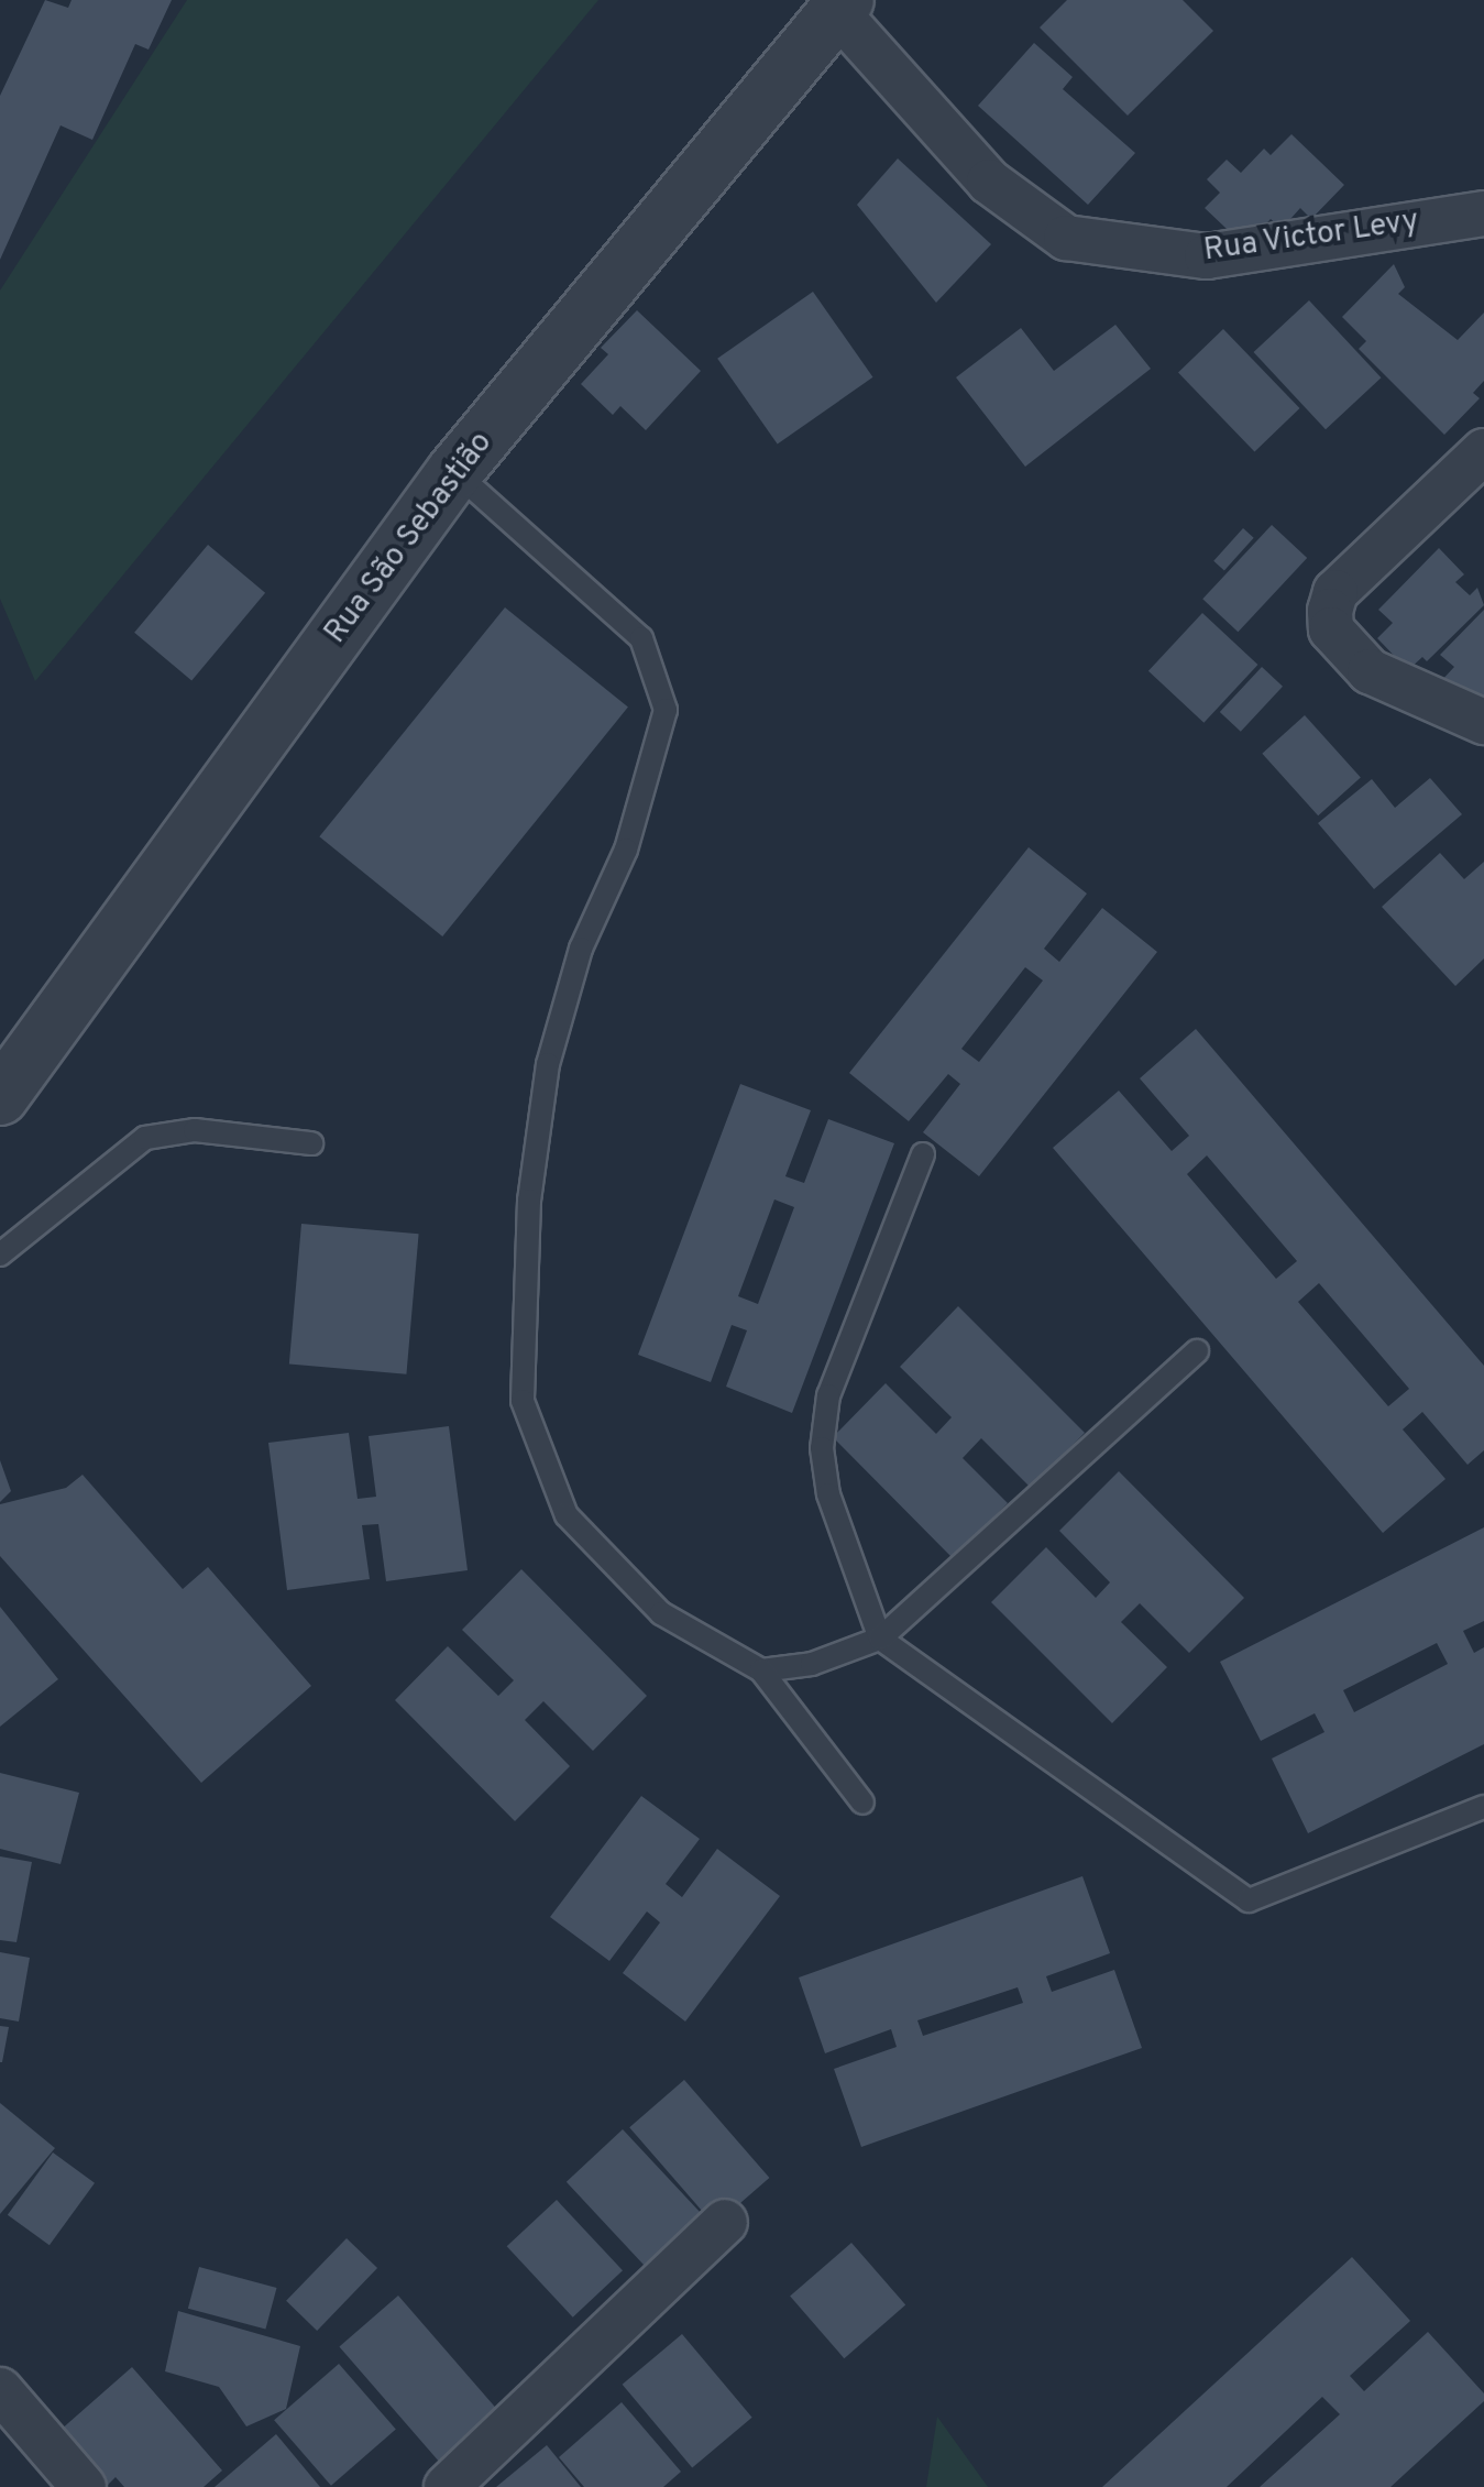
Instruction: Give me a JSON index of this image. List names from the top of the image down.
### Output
{
  "streets": {
    "street": ["Rua Victor Levy", "Rua São Sebastião"]
  },
  "crossings": [
    ["Rua Victor Levy", "Rua São Sebastião"]
  ]
}
